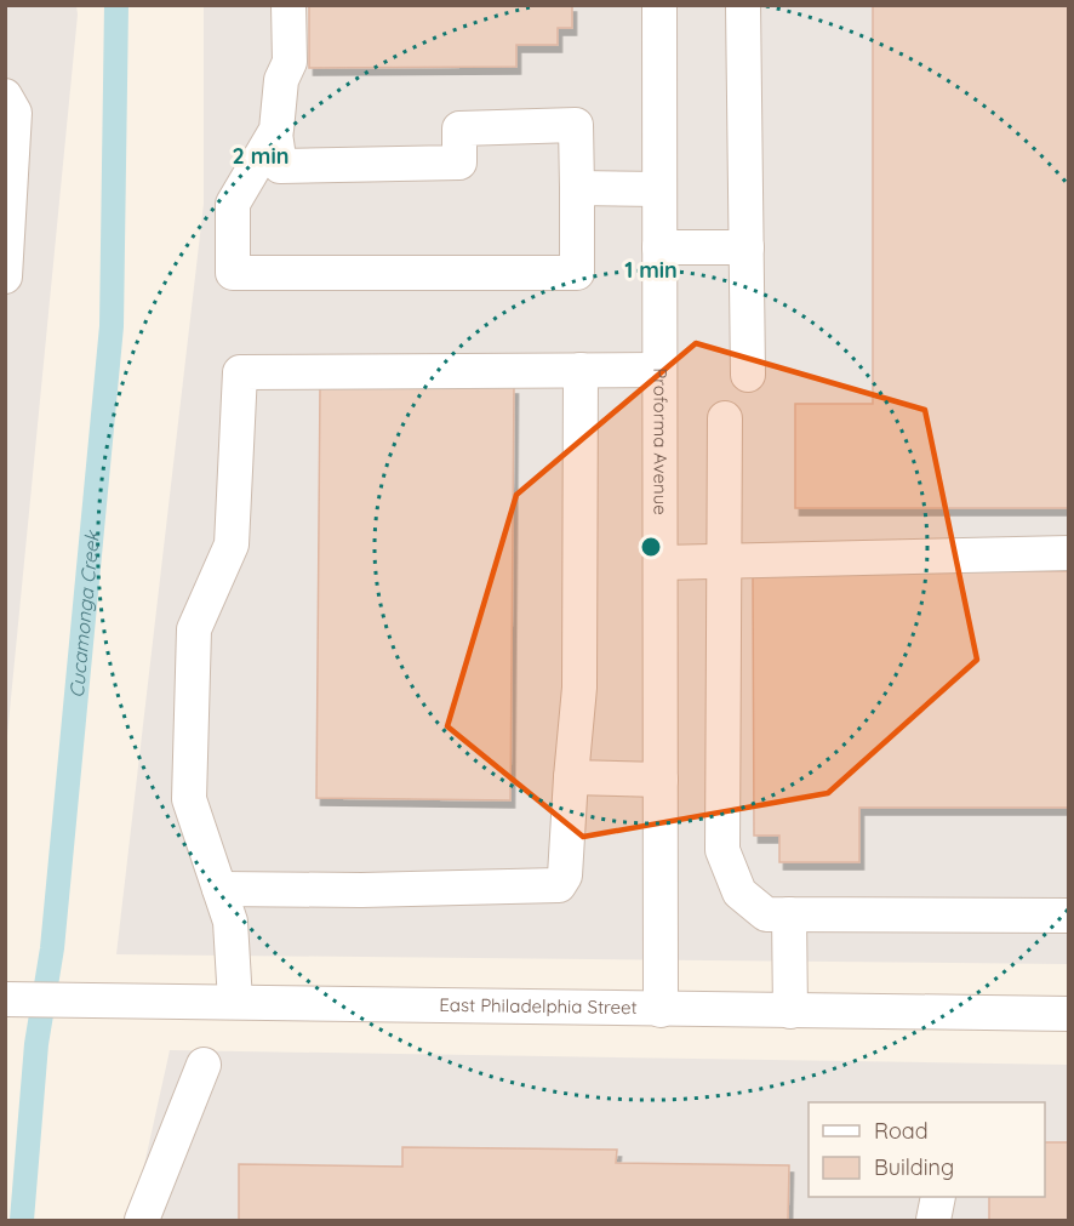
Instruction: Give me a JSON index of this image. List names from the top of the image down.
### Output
{
  "streets": {
    "street": ["Proforma Avenue", "East Philadelphia Street"]
  },
  "crossings": [
    ["Proforma Avenue", "East Philadelphia Street"]
  ],
  "water": ["Cucamonga Creek"],
  "legend": ["Road", "Building"],
  "rings": ["2 min", "1 min"]
}
